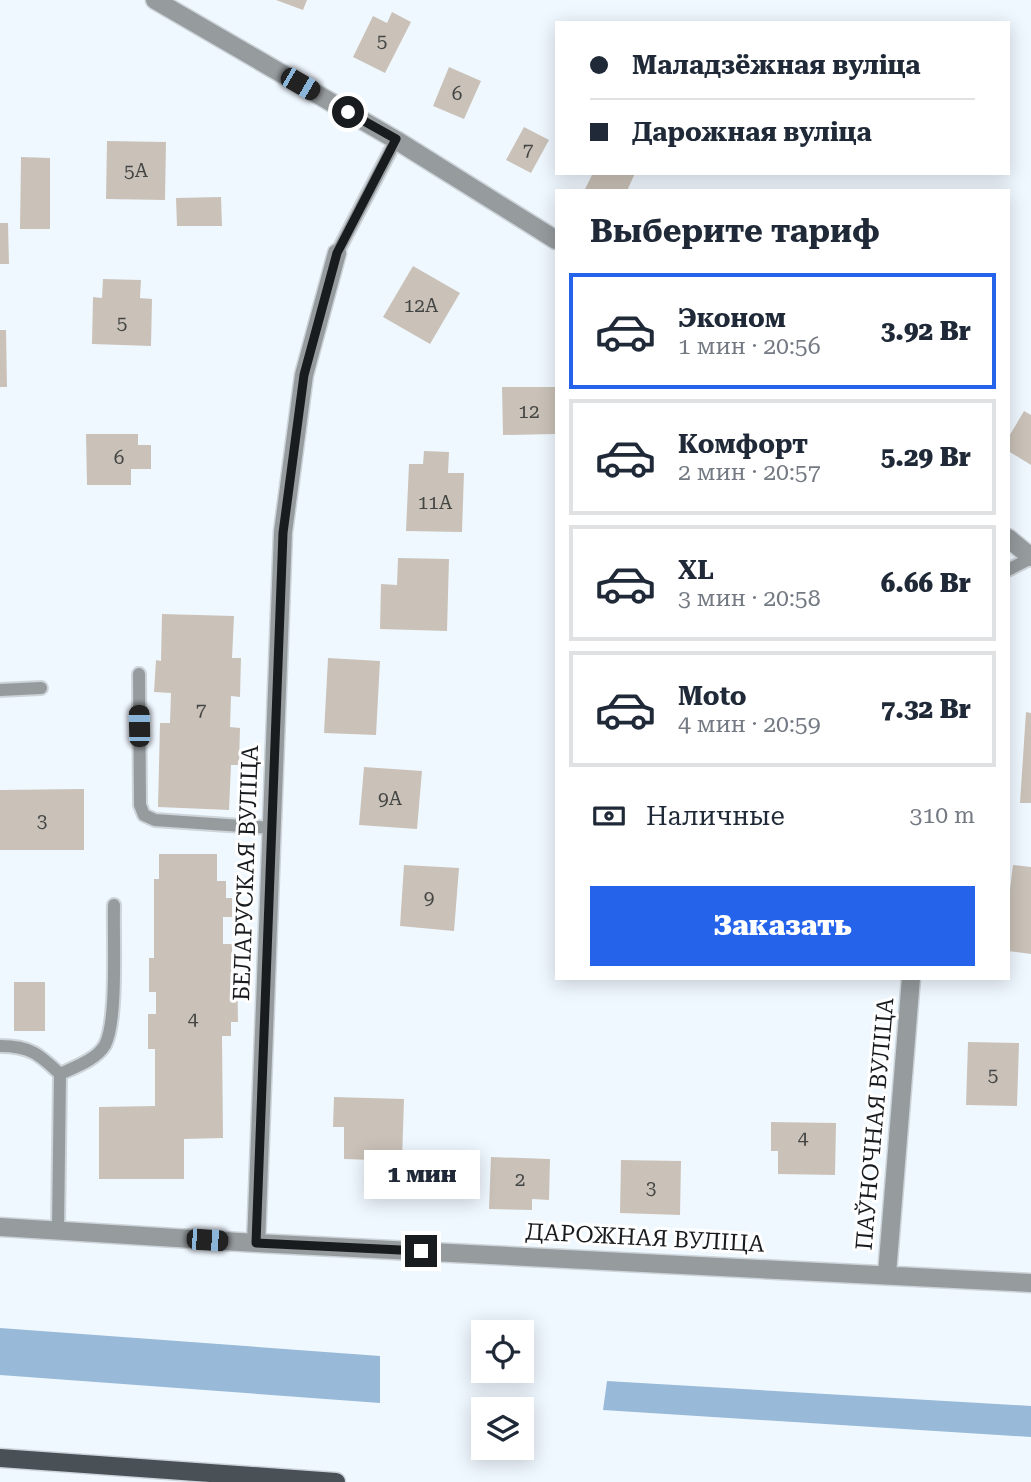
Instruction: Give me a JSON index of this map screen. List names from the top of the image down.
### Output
{
  "streets": {
    "street": ["БЕЛАРУСКАЯ ВУЛІЦА", "ПАЎНОЧНАЯ ВУЛІЦА", "ДАРОЖНАЯ ВУЛІЦА"]
  },
  "crossings": [
    ["БЕЛАРУСКАЯ ВУЛІЦА", "ДАРОЖНАЯ ВУЛІЦА"],
    ["ПАЎНОЧНАЯ ВУЛІЦА", "ДАРОЖНАЯ ВУЛІЦА"]
  ],
  "house_numbers": [
    "5",
    "6",
    "7",
    "5А",
    "12А",
    "5",
    "12",
    "6",
    "11А",
    "7",
    "9А",
    "3",
    "9",
    "4",
    "5",
    "4",
    "2",
    "3"
  ],
  "page": {
    "banner": ["Маладзёжная вуліца", "Дарожная вуліца"],
    "heading": "Выберите тариф",
    "list": [
      {
        "name": "Эконом",
        "note": "1 мин · 20:56",
        "value": "3.92 Br"
      },
      {
        "name": "Комфорт",
        "note": "2 мин · 20:57",
        "value": "5.29 Br"
      },
      {
        "name": "XL",
        "note": "3 мин · 20:58",
        "value": "6.66 Br"
      },
      {
        "name": "Moto",
        "note": "4 мин · 20:59",
        "value": "7.32 Br"
      }
    ],
    "pay": ["Наличные", "310 m"],
    "buttons": "Заказать",
    "bubble": "1 мин"
  }
}
